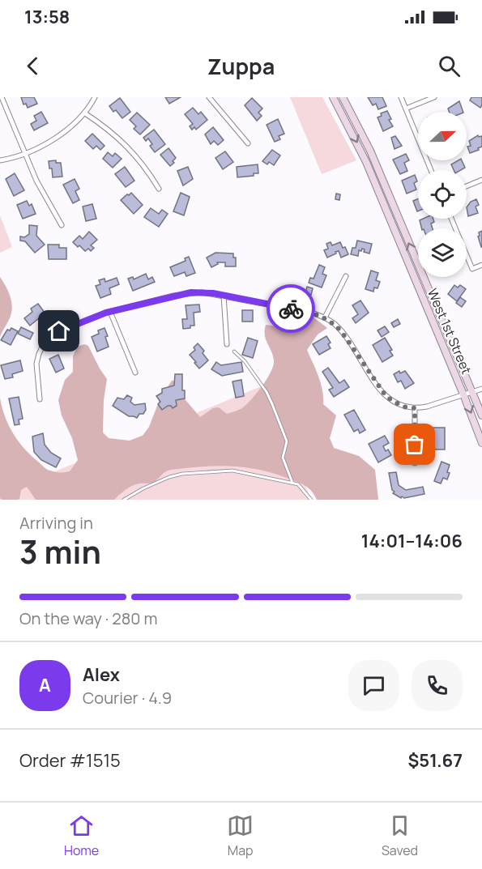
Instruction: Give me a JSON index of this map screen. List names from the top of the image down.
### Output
{
  "streets": {
    "main road": ["West 1st Street"]
  },
  "north": "right",
  "page": {
    "status": "13:58",
    "header": "Zuppa",
    "heading": ["3 min", "Arriving in", "14:01–14:06"],
    "panel": [
      "Alex",
      "Courier · 4.9",
      "Order #1515",
      "$51.67"
    ],
    "bar": "On the way · 280 m",
    "round": "A",
    "tabs": ["Home", "Map", "Saved"]
  }
}
